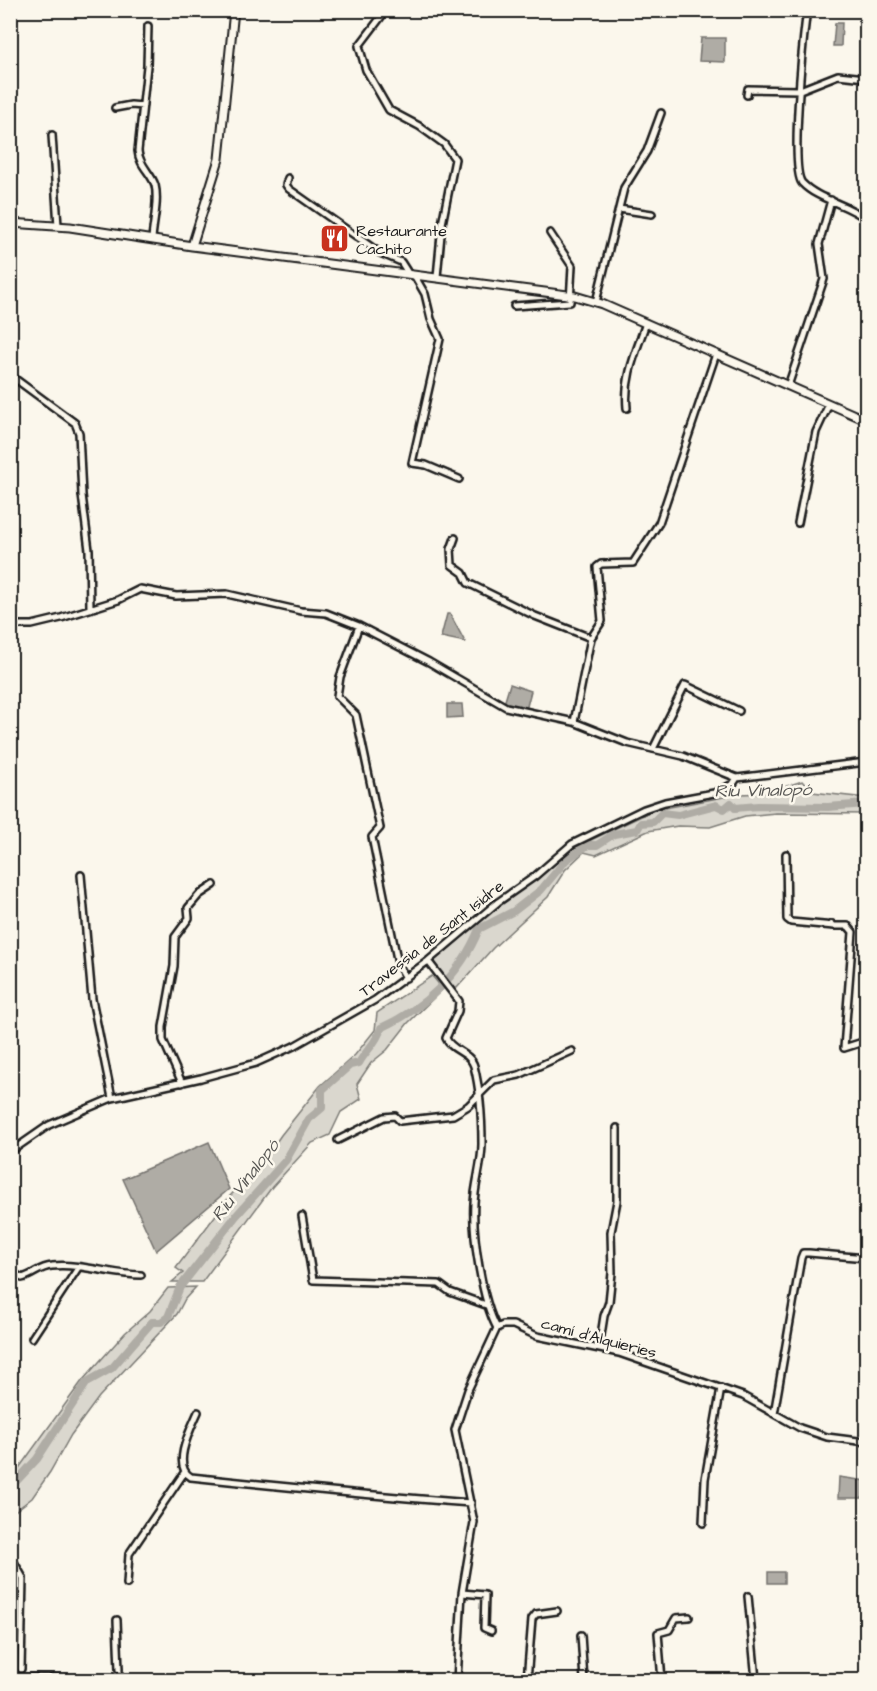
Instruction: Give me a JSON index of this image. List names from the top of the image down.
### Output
{
  "streets": {
    "street": ["Travessia de Sant Isidre", "camí d'Alquieries"]
  },
  "water": ["Riu Vinalopó"],
  "places": {
    "restaurant": ["Restaurante Cachito"]
  }
}
